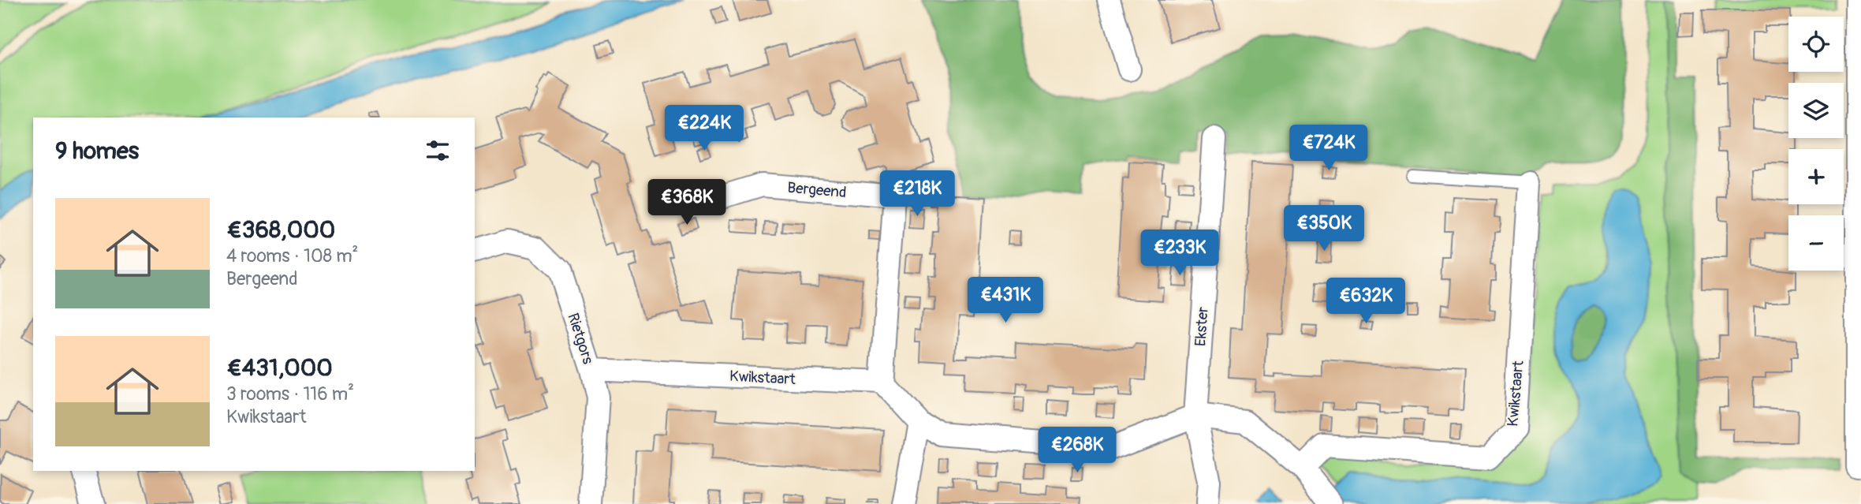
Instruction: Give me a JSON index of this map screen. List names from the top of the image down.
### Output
{
  "streets": {
    "street": [
      "Bergeend",
      "Ekster",
      "Rietgors",
      "Kwikstaart"
    ]
  },
  "crossings": [
    ["Bergeend", "Kwikstaart"],
    ["Rietgors", "Kwikstaart"]
  ],
  "page": {
    "map_buttons": ["+", "−"],
    "price": [
      "€224K",
      "€724K",
      "€218K",
      "€368K",
      "€350K",
      "€233K",
      "€431K",
      "€632K",
      "€268K"
    ],
    "heading": "9 homes",
    "list": [
      {
        "name": "€368,000",
        "note": "4 rooms · 108 m² · Bergeend"
      },
      {
        "name": "€431,000",
        "note": "3 rooms · 116 m² · Kwikstaart"
      }
    ]
  }
}
